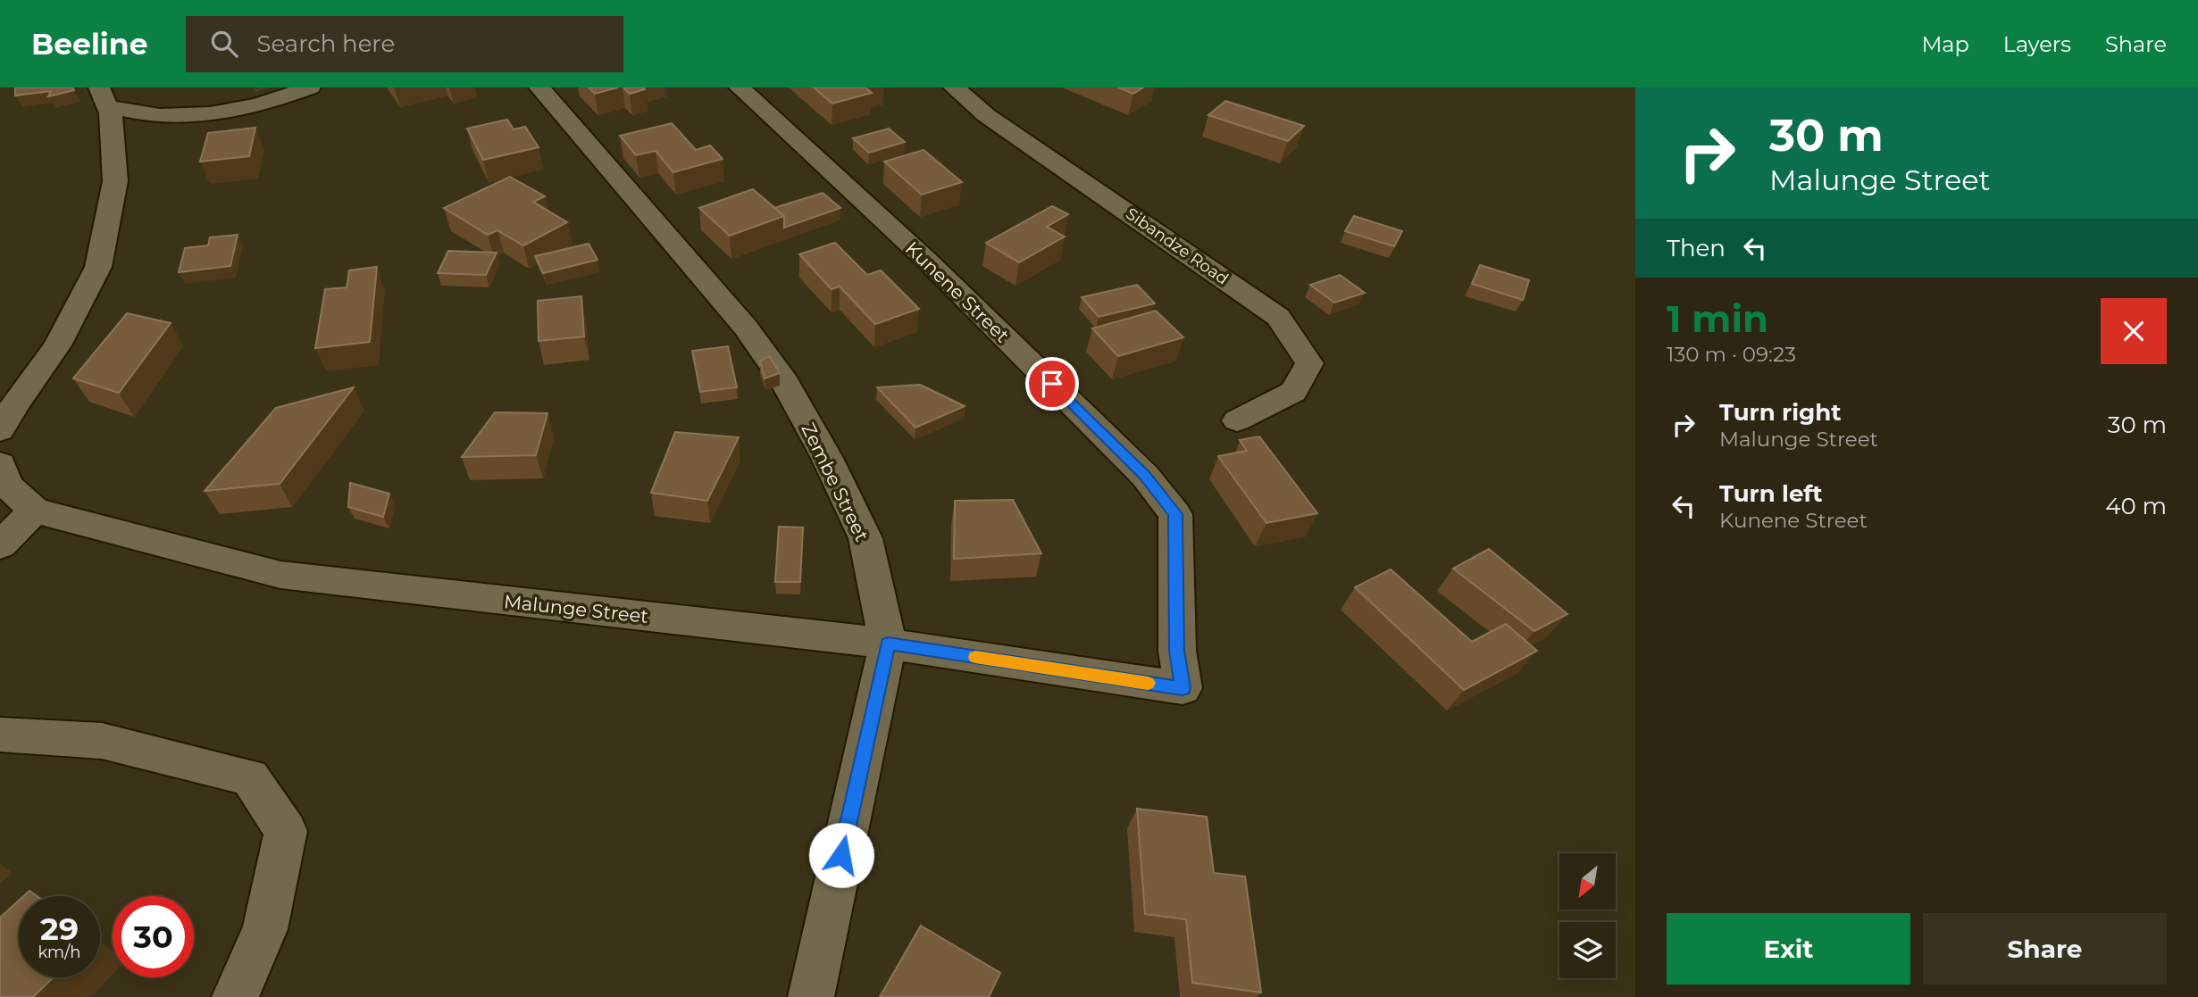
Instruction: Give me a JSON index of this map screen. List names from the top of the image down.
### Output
{
  "streets": {
    "street": [
      "Sibandze Road",
      "Kunene Street",
      "Zembe Street",
      "Malunge Street"
    ]
  },
  "crossings": [
    ["Kunene Street", "Malunge Street"],
    ["Zembe Street", "Malunge Street"]
  ],
  "north": "bottom left",
  "page": {
    "header": "Beeline",
    "search": "Search here",
    "nav": ["Map", "Layers", "Share"],
    "turn": ["30 m", "Malunge Street"],
    "then": "Then",
    "heading": ["1 min", "130 m · 09:23"],
    "list": [
      {
        "name": "Turn right",
        "note": "Malunge Street",
        "value": "30 m"
      },
      {
        "name": "Turn left",
        "note": "Kunene Street",
        "value": "40 m"
      }
    ],
    "speed": "29 km/h",
    "limit": "30",
    "buttons": ["Exit", "Share"]
  }
}
